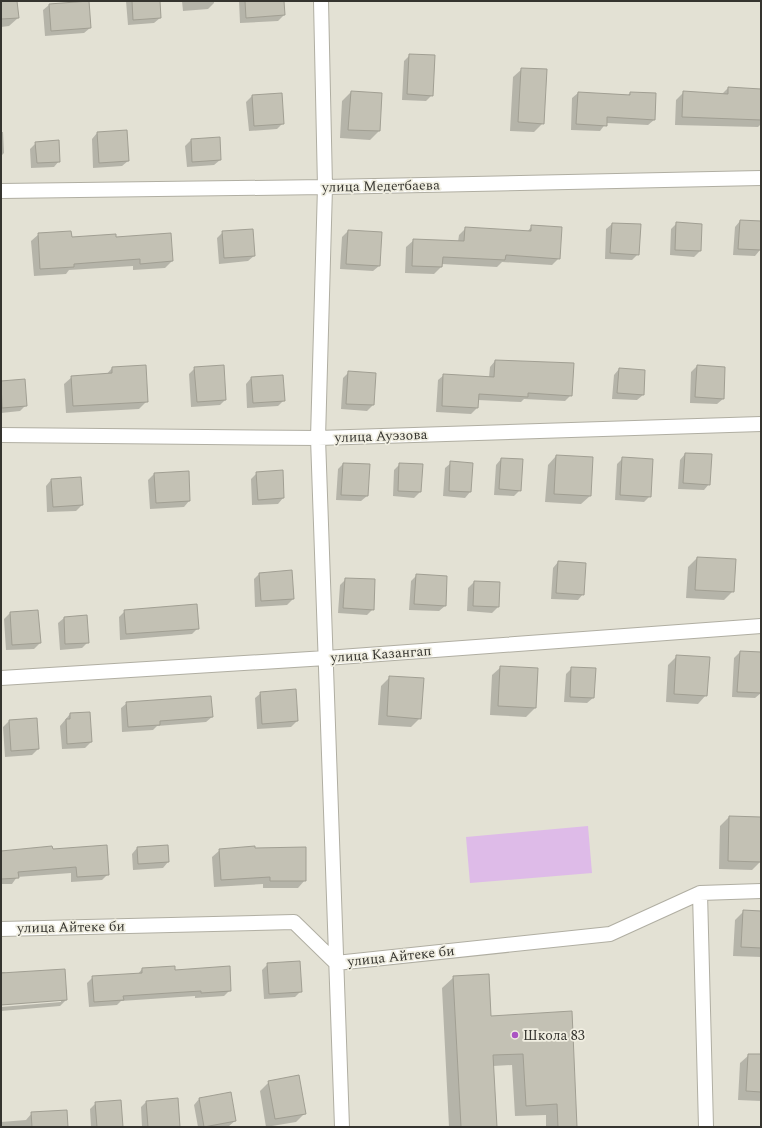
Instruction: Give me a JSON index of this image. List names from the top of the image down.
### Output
{
  "streets": {
    "street": [
      "улица Медетбаева",
      "улица Ауэзова",
      "улица Казангап",
      "улица Айтеке би"
    ]
  },
  "places": ["Школа 83"]
}
